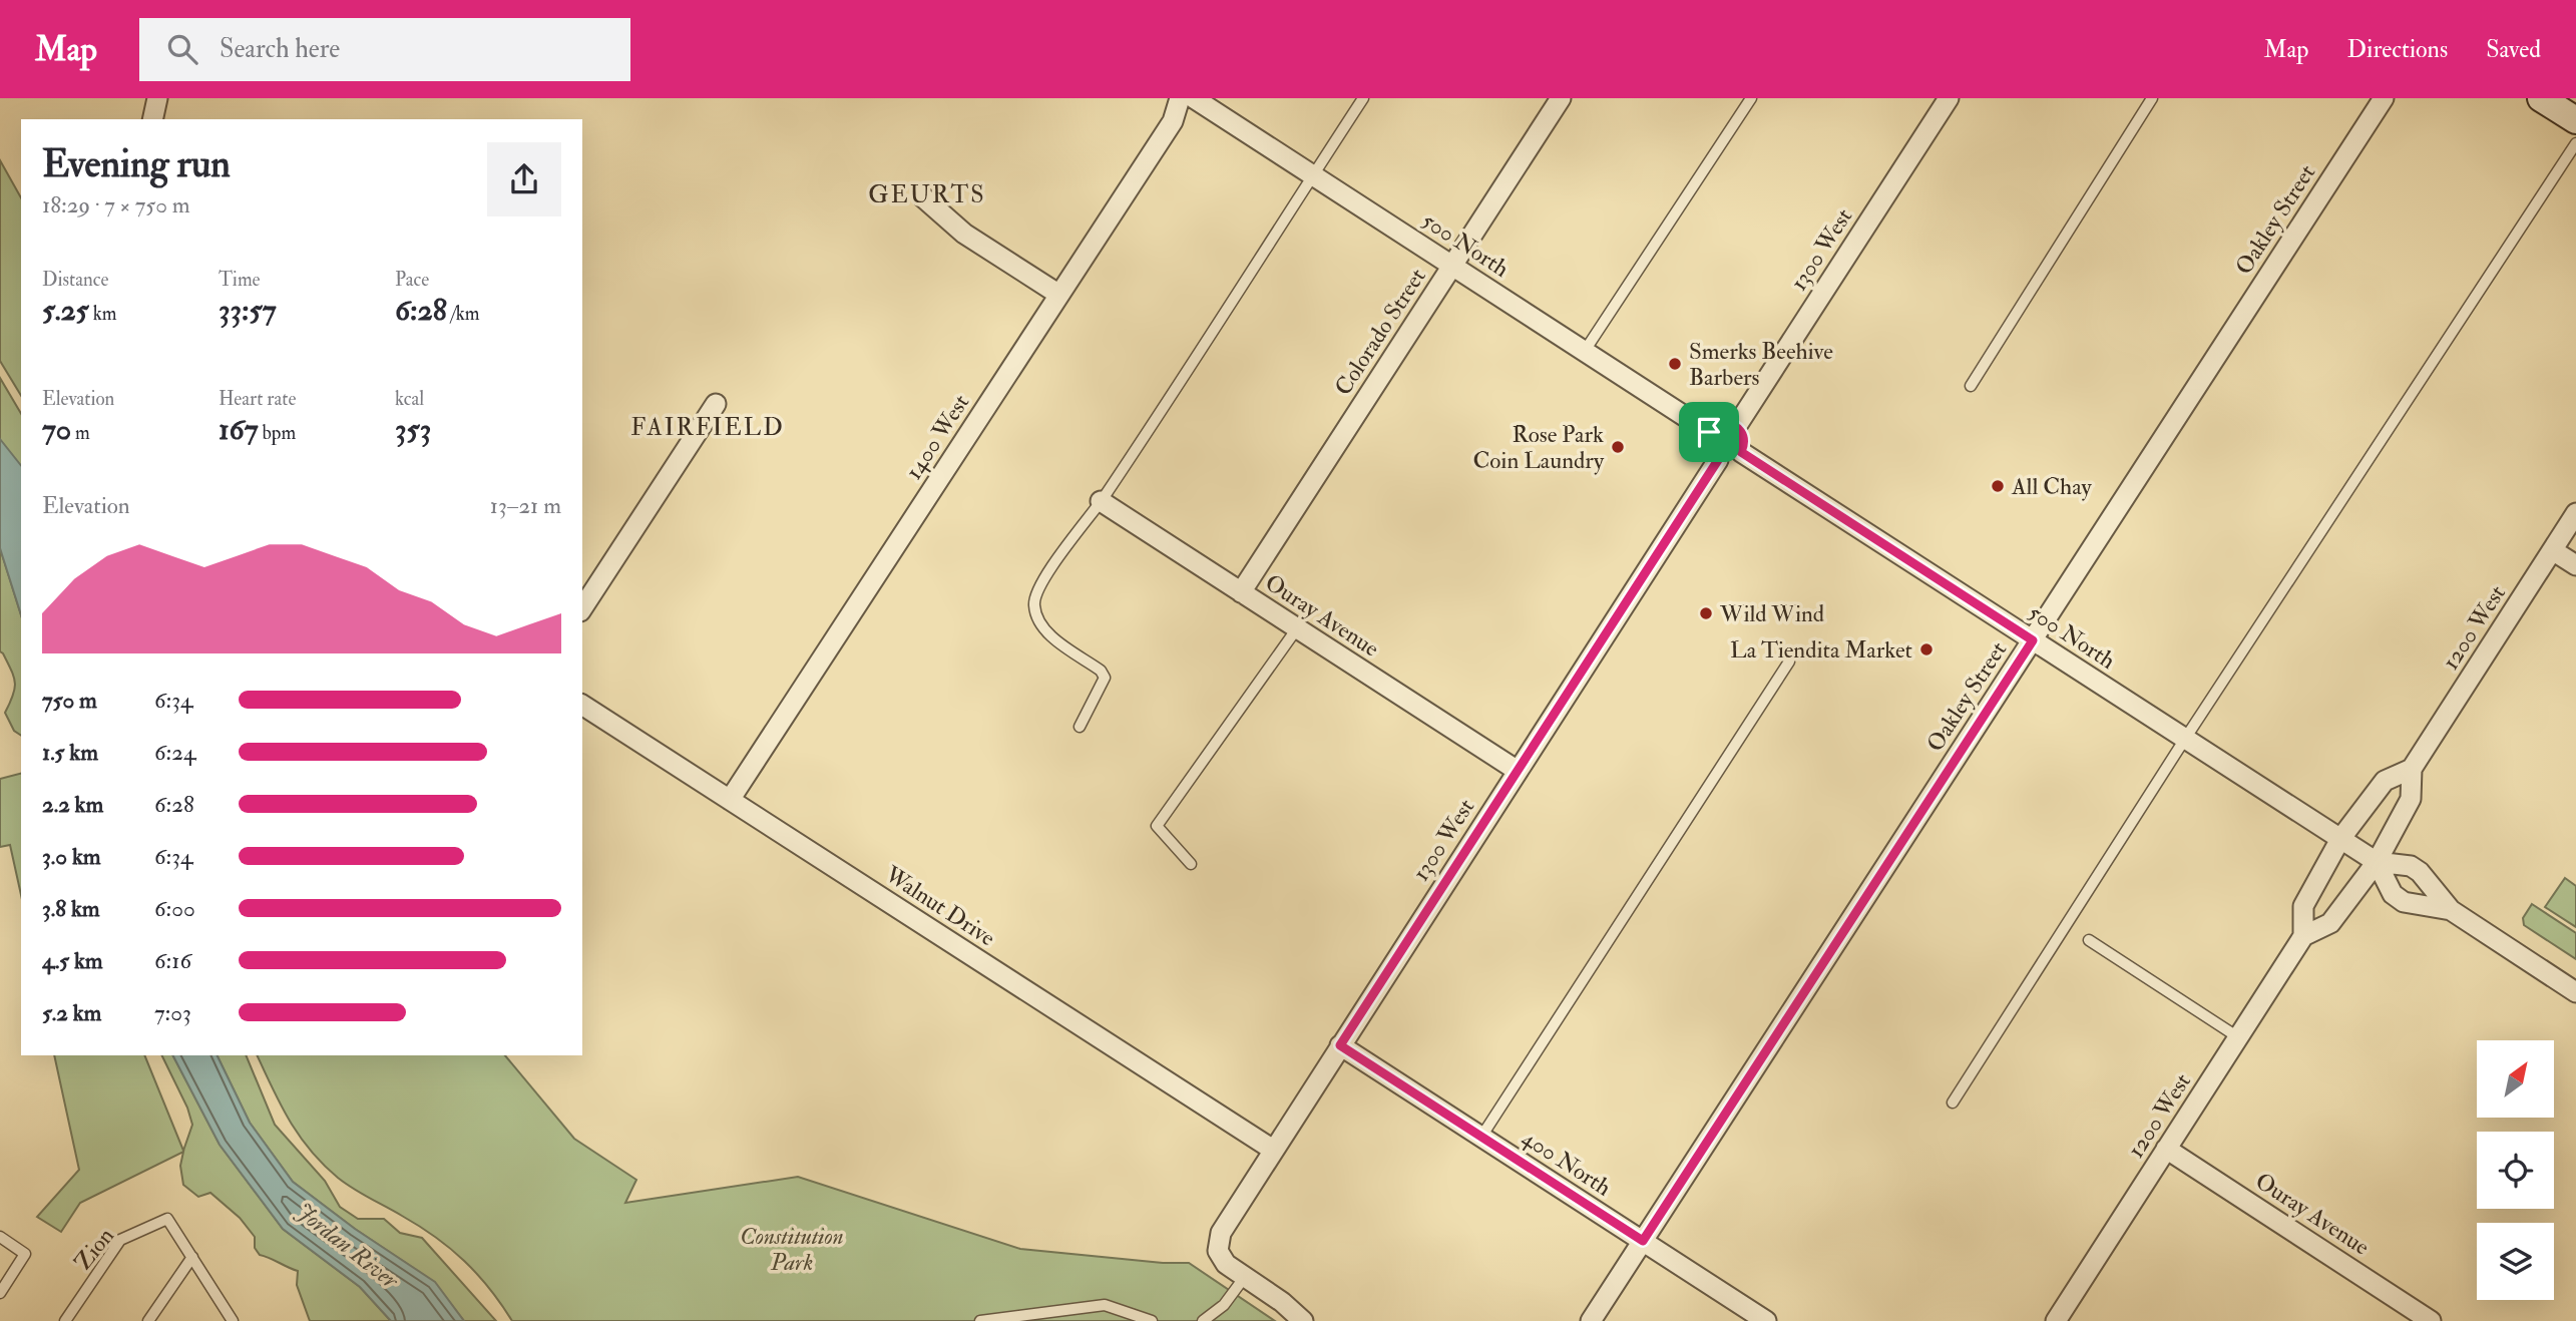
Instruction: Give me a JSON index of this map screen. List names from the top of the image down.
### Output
{
  "streets": {
    "street": [
      "Oakley Street",
      "500 North",
      "1300 West",
      "Colorado Street",
      "1400 West",
      "Ouray Avenue",
      "1200 West",
      "Walnut Drive",
      "400 North"
    ],
    "lane": ["Zion"]
  },
  "crossings": [
    ["Oakley Street", "500 North"],
    ["Oakley Street", "400 North"],
    ["500 North", "1300 West"],
    ["500 North", "Colorado Street"],
    ["500 North", "1200 West"],
    ["1300 West", "Ouray Avenue"],
    ["1300 West", "Walnut Drive"],
    ["1300 West", "400 North"],
    ["Colorado Street", "Ouray Avenue"],
    ["1400 West", "Walnut Drive"],
    ["Ouray Avenue", "1200 West"]
  ],
  "districts": ["GEURTS", "FAIRFIELD"],
  "water": ["Jordan River"],
  "parks": ["Constitution Park"],
  "places": [
    "Smerks Beehive Barbers",
    "Rose Park Coin Laundry",
    "All Chay",
    "Wild Wind",
    "La Tiendita Market"
  ],
  "north": "top right",
  "page": {
    "header": "Map",
    "search": "Search here",
    "nav": ["Map", "Directions", "Saved"],
    "heading": ["Evening run", "18:29 · 7 × 750 m"],
    "stats": [
      ["Distance", "5.25 km"],
      ["Time", "33:57"],
      ["Pace", "6:28 /km"],
      ["Elevation", "70 m"],
      ["Heart rate", "167 bpm"],
      ["kcal", "353"]
    ],
    "chart": ["Elevation", "13–21 m"],
    "list": [
      {
        "name": "750 m",
        "note": "6:34"
      },
      {
        "name": "1.5 km",
        "note": "6:24"
      },
      {
        "name": "2.2 km",
        "note": "6:28"
      },
      {
        "name": "3.0 km",
        "note": "6:34"
      },
      {
        "name": "3.8 km",
        "note": "6:00"
      },
      {
        "name": "4.5 km",
        "note": "6:16"
      },
      {
        "name": "5.2 km",
        "note": "7:03"
      }
    ]
  }
}
